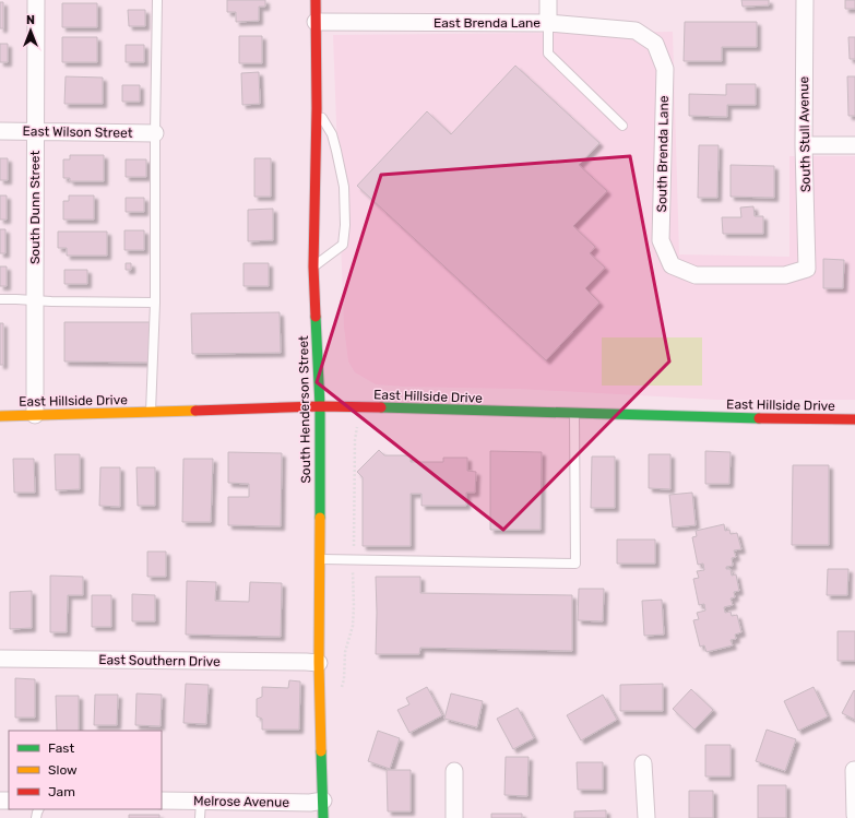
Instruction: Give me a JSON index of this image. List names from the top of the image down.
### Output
{
  "streets": {
    "main road": ["East Hillside Drive", "South Henderson Street"],
    "street": [
      "East Brenda Lane",
      "East Wilson Street",
      "South Stull Avenue",
      "South Brenda Lane",
      "South Dunn Street",
      "East Southern Drive",
      "Melrose Avenue"
    ]
  },
  "crossings": [
    ["East Brenda Lane", "South Brenda Lane"],
    ["East Brenda Lane", "South Henderson Street"],
    ["East Wilson Street", "South Dunn Street"],
    ["South Stull Avenue", "South Brenda Lane"],
    ["South Dunn Street", "East Hillside Drive"],
    ["East Hillside Drive", "South Henderson Street"],
    ["South Henderson Street", "East Southern Drive"],
    ["South Henderson Street", "Melrose Avenue"]
  ],
  "legend": ["Fast", "Slow", "Jam"],
  "north": "top"
}
